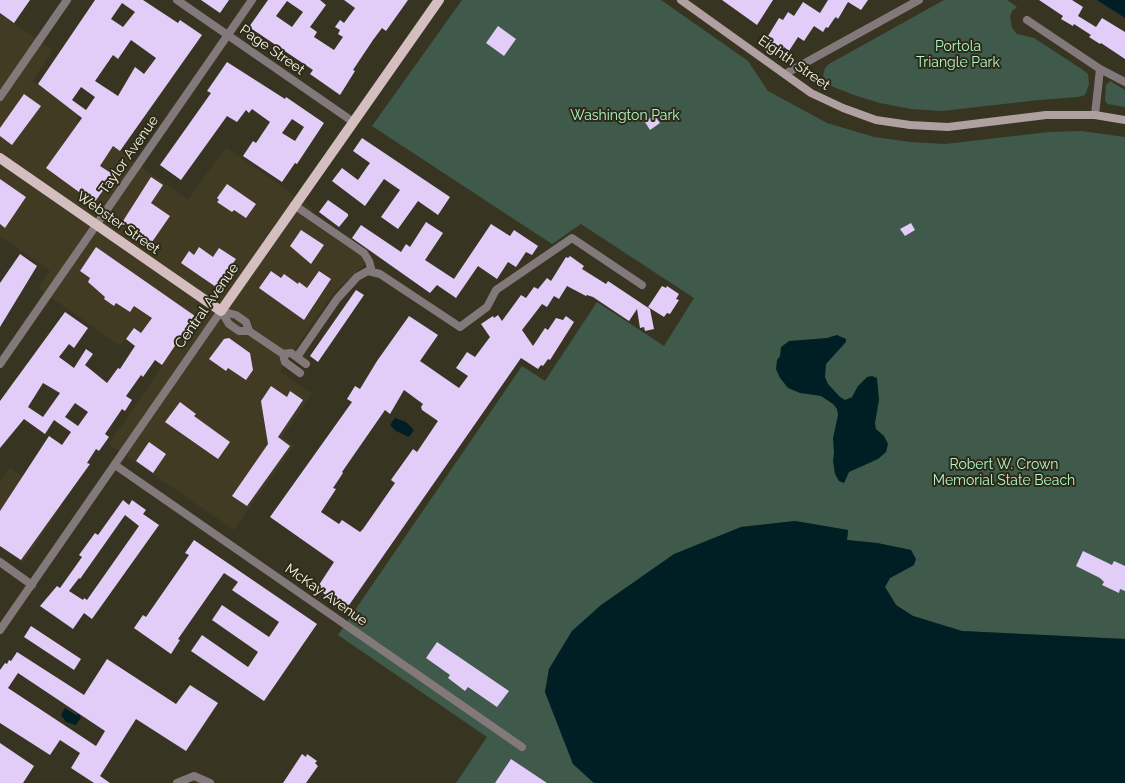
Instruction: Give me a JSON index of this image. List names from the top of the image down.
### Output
{
  "streets": {
    "main road": ["Eighth Street", "Webster Street", "Central Avenue"],
    "street": ["Page Street", "Taylor Avenue", "McKay Avenue"]
  },
  "crossings": [
    ["Page Street", "Taylor Avenue"],
    ["Page Street", "Central Avenue"],
    ["Taylor Avenue", "Webster Street"],
    ["Webster Street", "Central Avenue"],
    ["Central Avenue", "McKay Avenue"]
  ],
  "parks": ["Portola Triangle Park", "Washington Park", "Robert W. Crown Memorial State Beach"]
}
